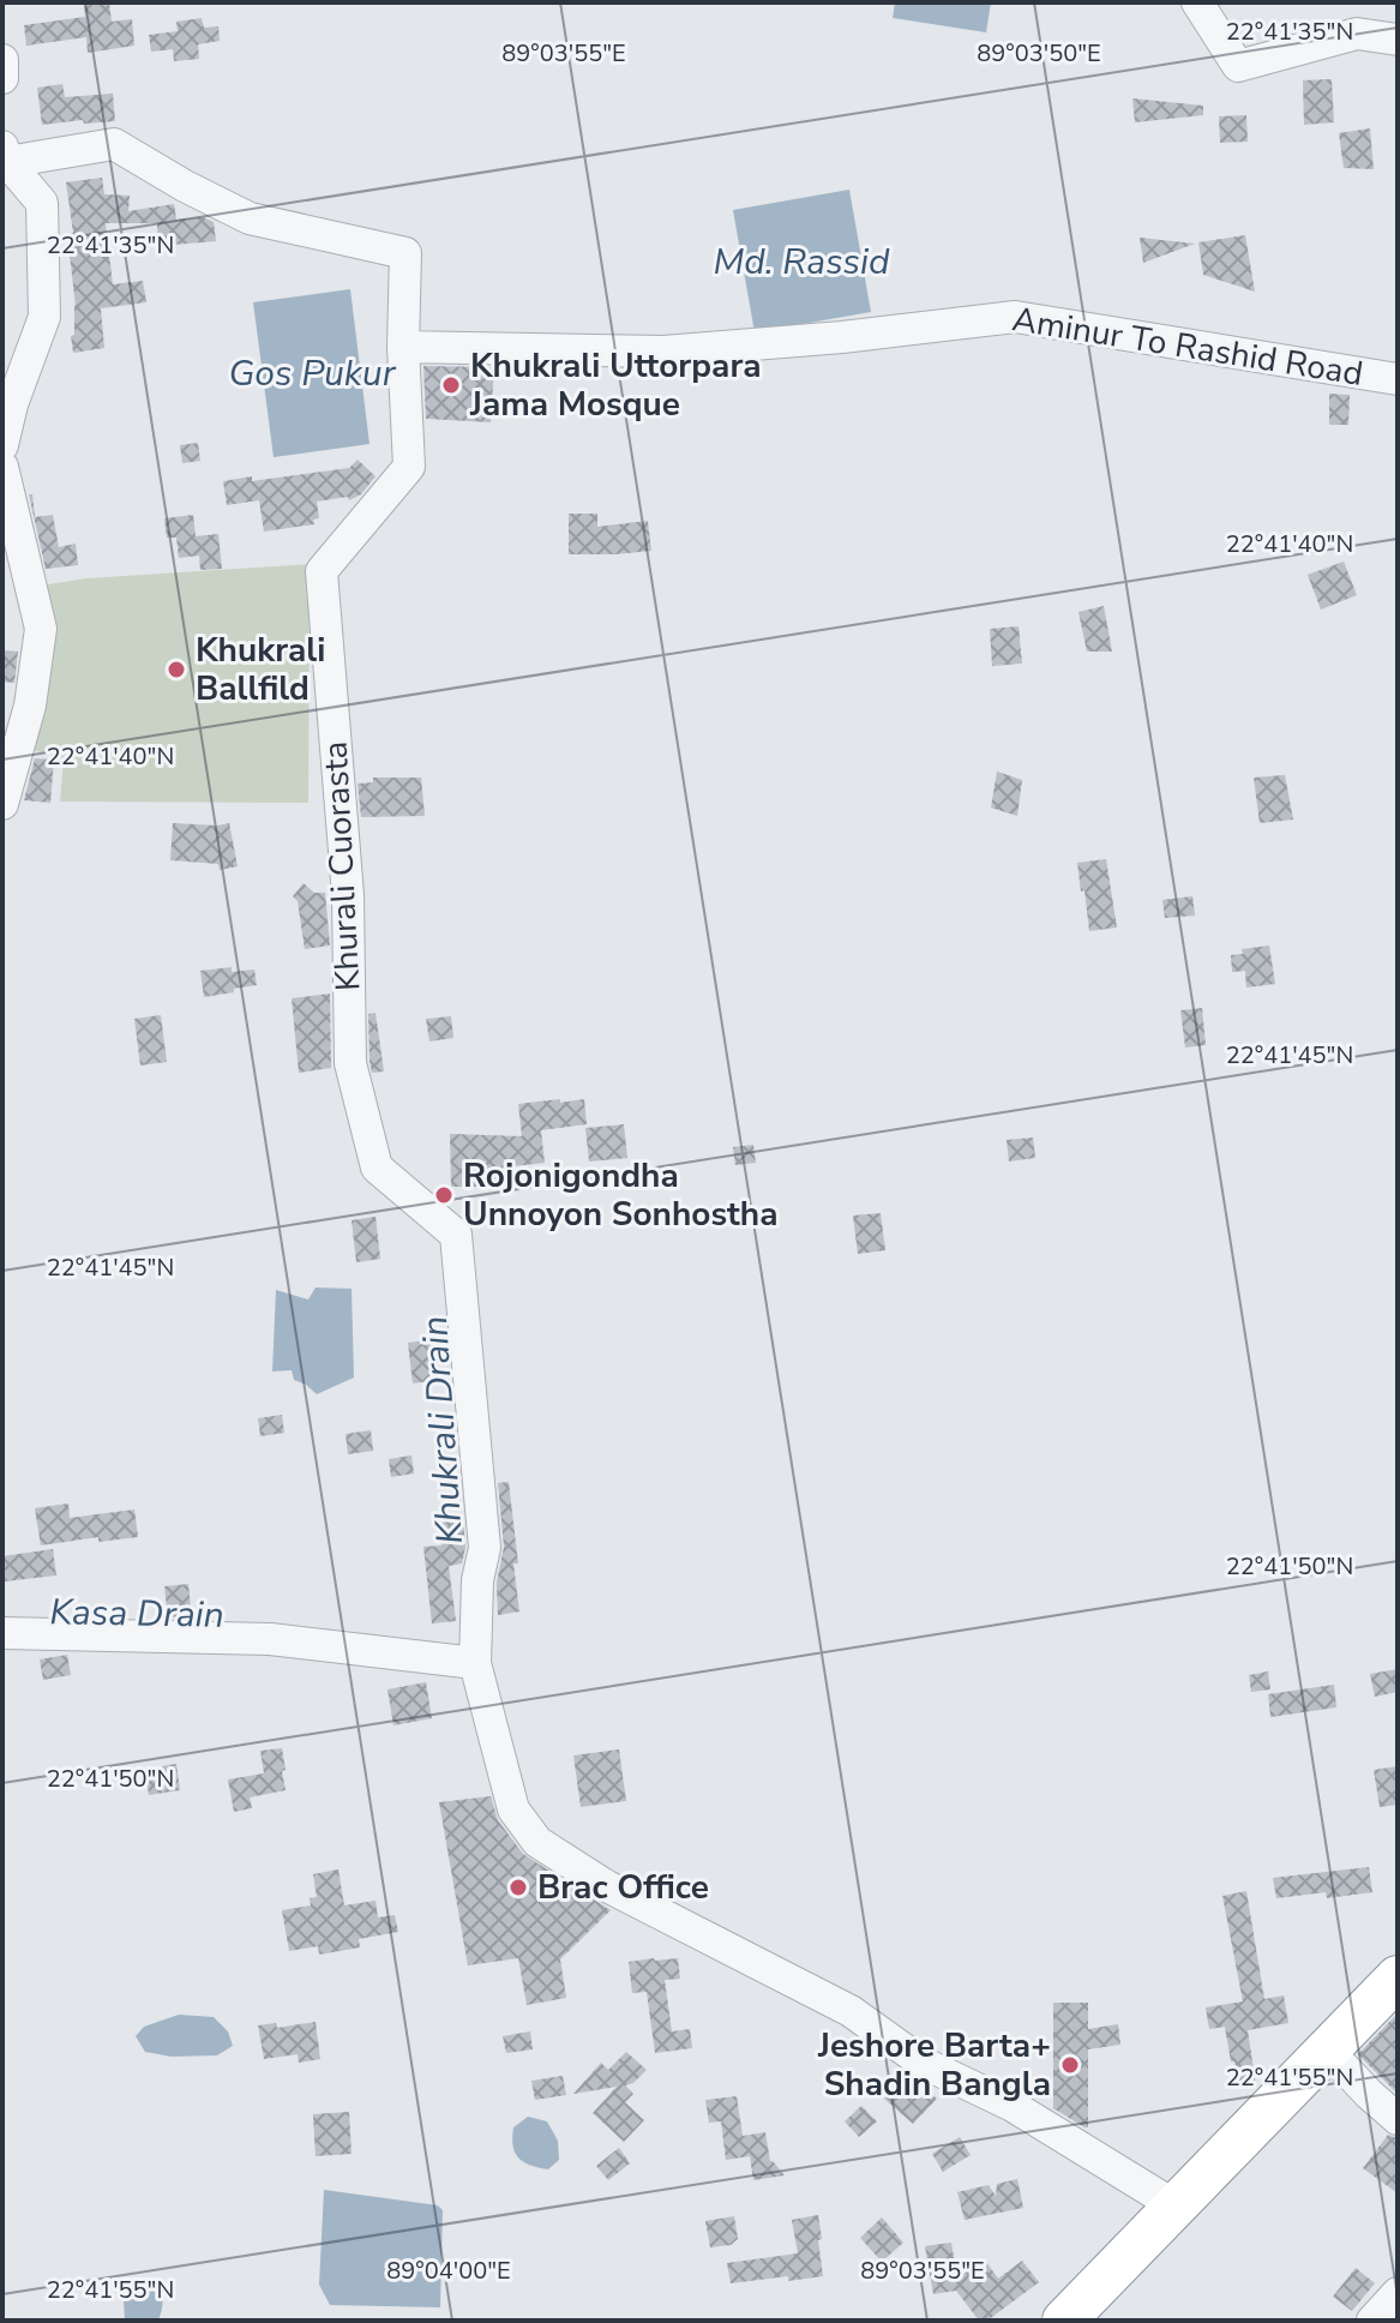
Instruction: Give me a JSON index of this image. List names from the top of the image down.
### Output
{
  "streets": {
    "street": ["Aminur To Rashid Road", "Khurali Cuorasta"]
  },
  "crossings": [
    ["Aminur To Rashid Road", "Khurali Cuorasta"]
  ],
  "water": [
    "Md. Rassid",
    "Gos Pukur",
    "Khukrali Drain",
    "Kasa Drain"
  ],
  "places": [
    "Khukrali Uttorpara Jama Mosque",
    "Khukrali Ballfild",
    "Rojonigondha Unnoyon Sonhostha",
    "Brac Office",
    "Jeshore Barta+ Shadin Bangla"
  ],
  "coordinates": [
    "22°41'35\"N",
    "89°03'55\"E",
    "89°03'50\"E",
    "22°41'40\"N",
    "22°41'45\"N",
    "22°41'50\"N",
    "22°41'55\"N",
    "89°04'00\"E"
  ]
}
